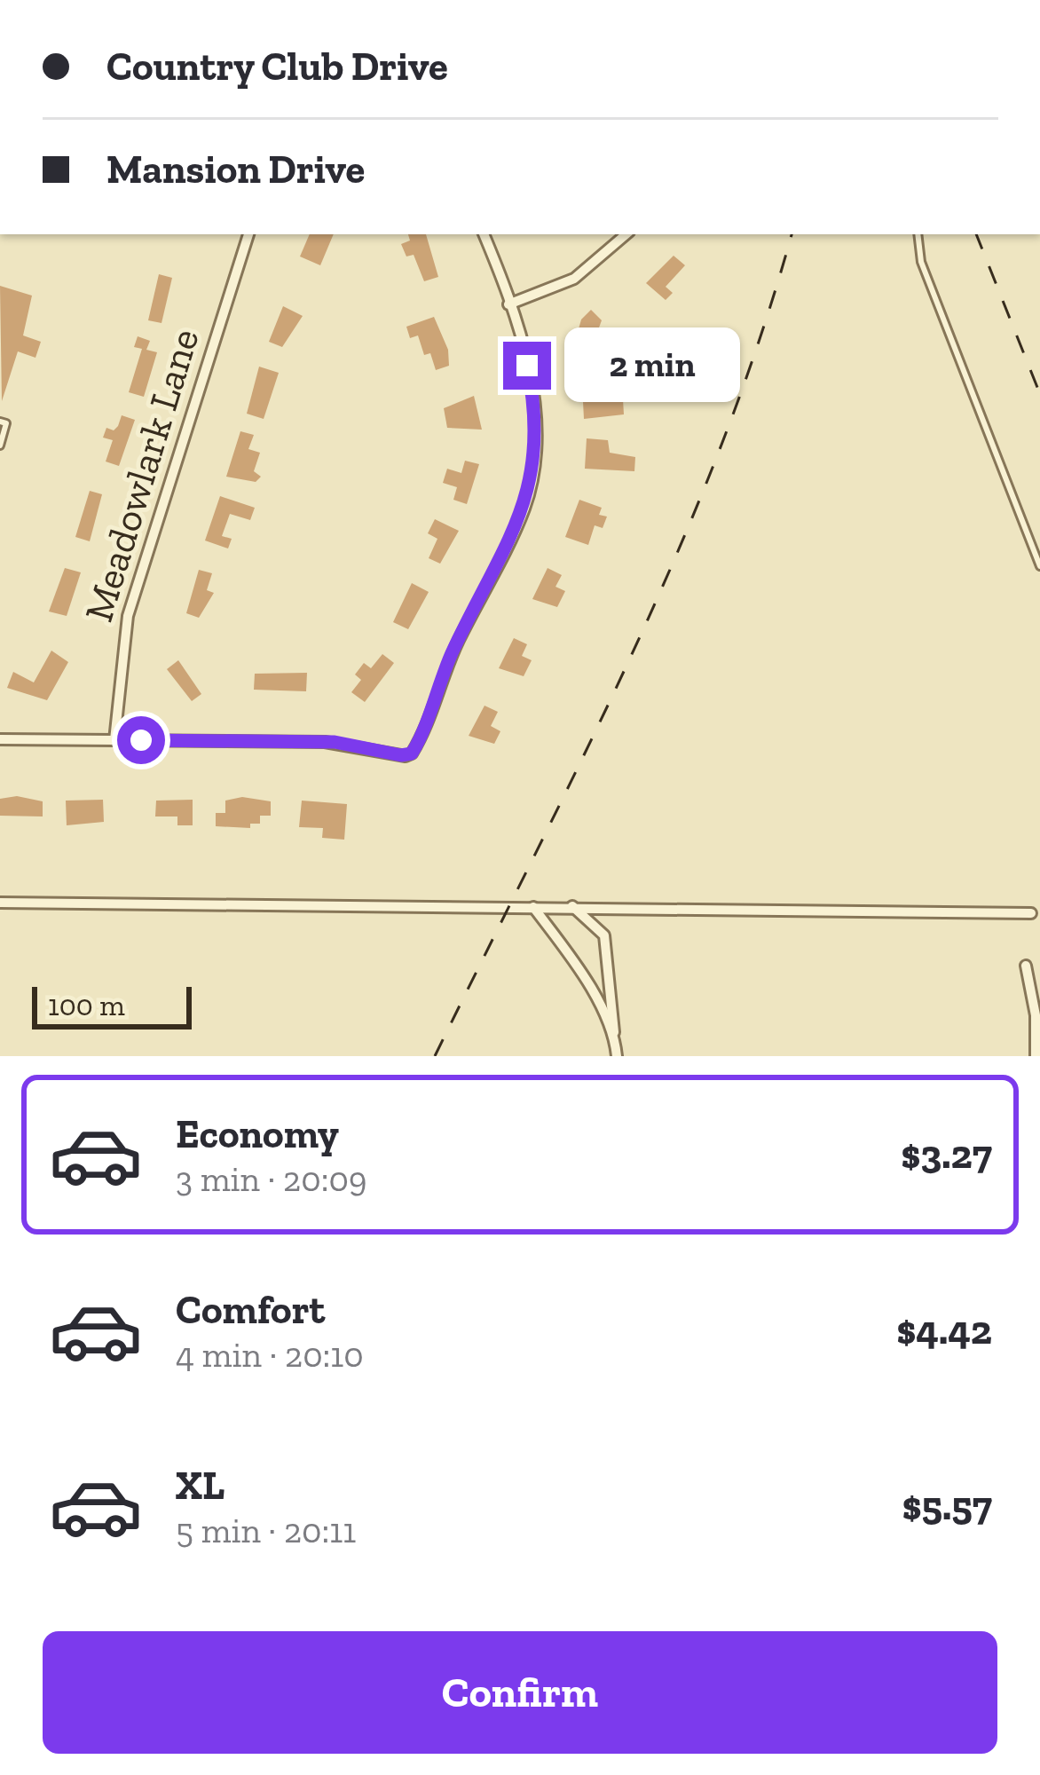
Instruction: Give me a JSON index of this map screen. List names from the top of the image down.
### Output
{
  "streets": {
    "street": ["Meadowlark Lane"]
  },
  "scale_bar": "100 m",
  "page": {
    "banner": ["Country Club Drive", "Mansion Drive"],
    "bubble": "2 min",
    "scale": "100 m",
    "list": [
      {
        "name": "Economy",
        "note": "3 min · 20:09",
        "value": "$3.27"
      },
      {
        "name": "Comfort",
        "note": "4 min · 20:10",
        "value": "$4.42"
      },
      {
        "name": "XL",
        "note": "5 min · 20:11",
        "value": "$5.57"
      }
    ],
    "buttons": "Confirm"
  }
}
